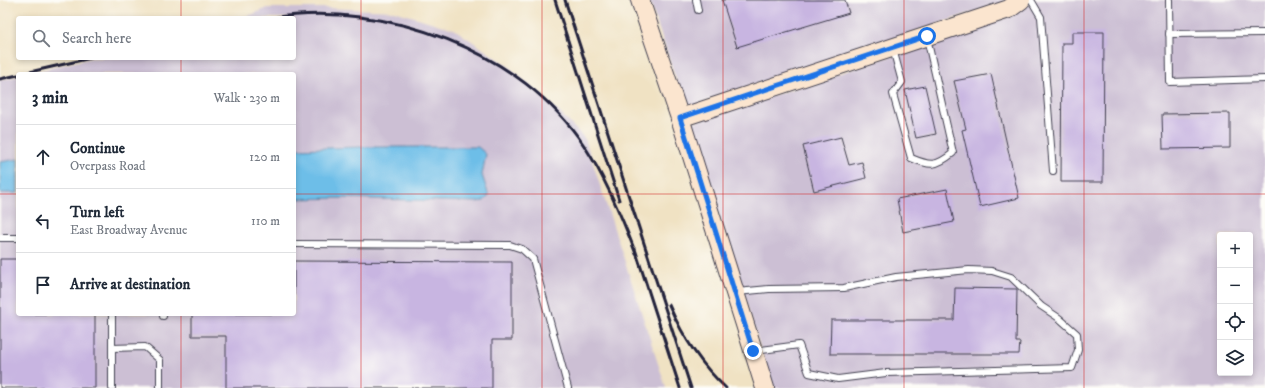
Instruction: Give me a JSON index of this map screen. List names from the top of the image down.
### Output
{
  "page": {
    "search": "Search here",
    "heading": ["3 min", "Walk · 230 m"],
    "list": [
      ["Continue", "Overpass Road", "120 m"],
      ["Turn left", "East Broadway Avenue", "110 m"],
      "Arrive at destination"
    ],
    "map_buttons": ["+", "−"]
  }
}
